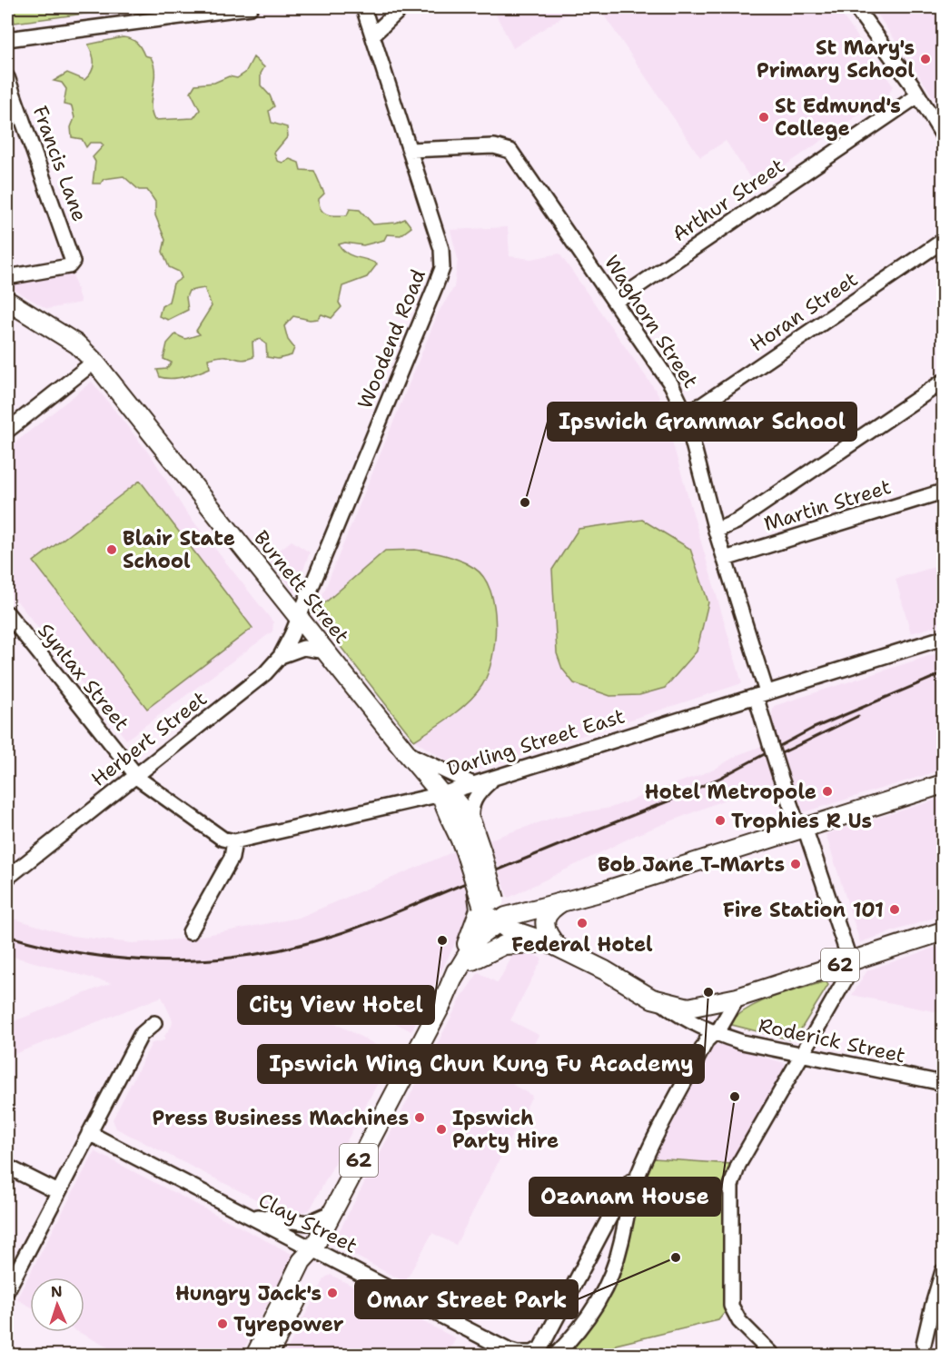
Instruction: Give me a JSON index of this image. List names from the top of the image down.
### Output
{
  "streets": {
    "main road": ["Burnett Street", "62"],
    "street": [
      "Francis Lane",
      "Arthur Street",
      "Horan Street",
      "Waghorn Street",
      "Woodend Road",
      "Martin Street",
      "Syntax Street",
      "Herbert Street",
      "Darling Street East",
      "Roderick Street",
      "Clay Street"
    ]
  },
  "crossings": [
    ["Arthur Street", "Waghorn Street"],
    ["Horan Street", "Waghorn Street"],
    ["Waghorn Street", "Woodend Road"],
    ["Waghorn Street", "Martin Street"],
    ["Waghorn Street", "Darling Street East"],
    ["Waghorn Street", "62"],
    ["Woodend Road", "Burnett Street"],
    ["Woodend Road", "Herbert Street"],
    ["Burnett Street", "Herbert Street"],
    ["Burnett Street", "Darling Street East"],
    ["Burnett Street", "62"],
    ["Syntax Street", "Herbert Street"],
    ["Syntax Street", "Darling Street East"],
    ["62", "Roderick Street"],
    ["62", "Clay Street"]
  ],
  "places": [
    "St Mary's Primary School",
    "St Edmund's College",
    "Ipswich Grammar School",
    "Blair State School",
    "Hotel Metropole",
    "Trophies R Us",
    "Bob Jane T-Marts",
    "Fire Station 101",
    "Federal Hotel",
    "City View Hotel",
    "Ipswich Wing Chun Kung Fu Academy",
    "Ozanam House",
    "Press Business Machines",
    "Ipswich Party Hire",
    "Omar Street Park",
    "Hungry Jack's",
    "Tyrepower"
  ],
  "north": "top"
}
